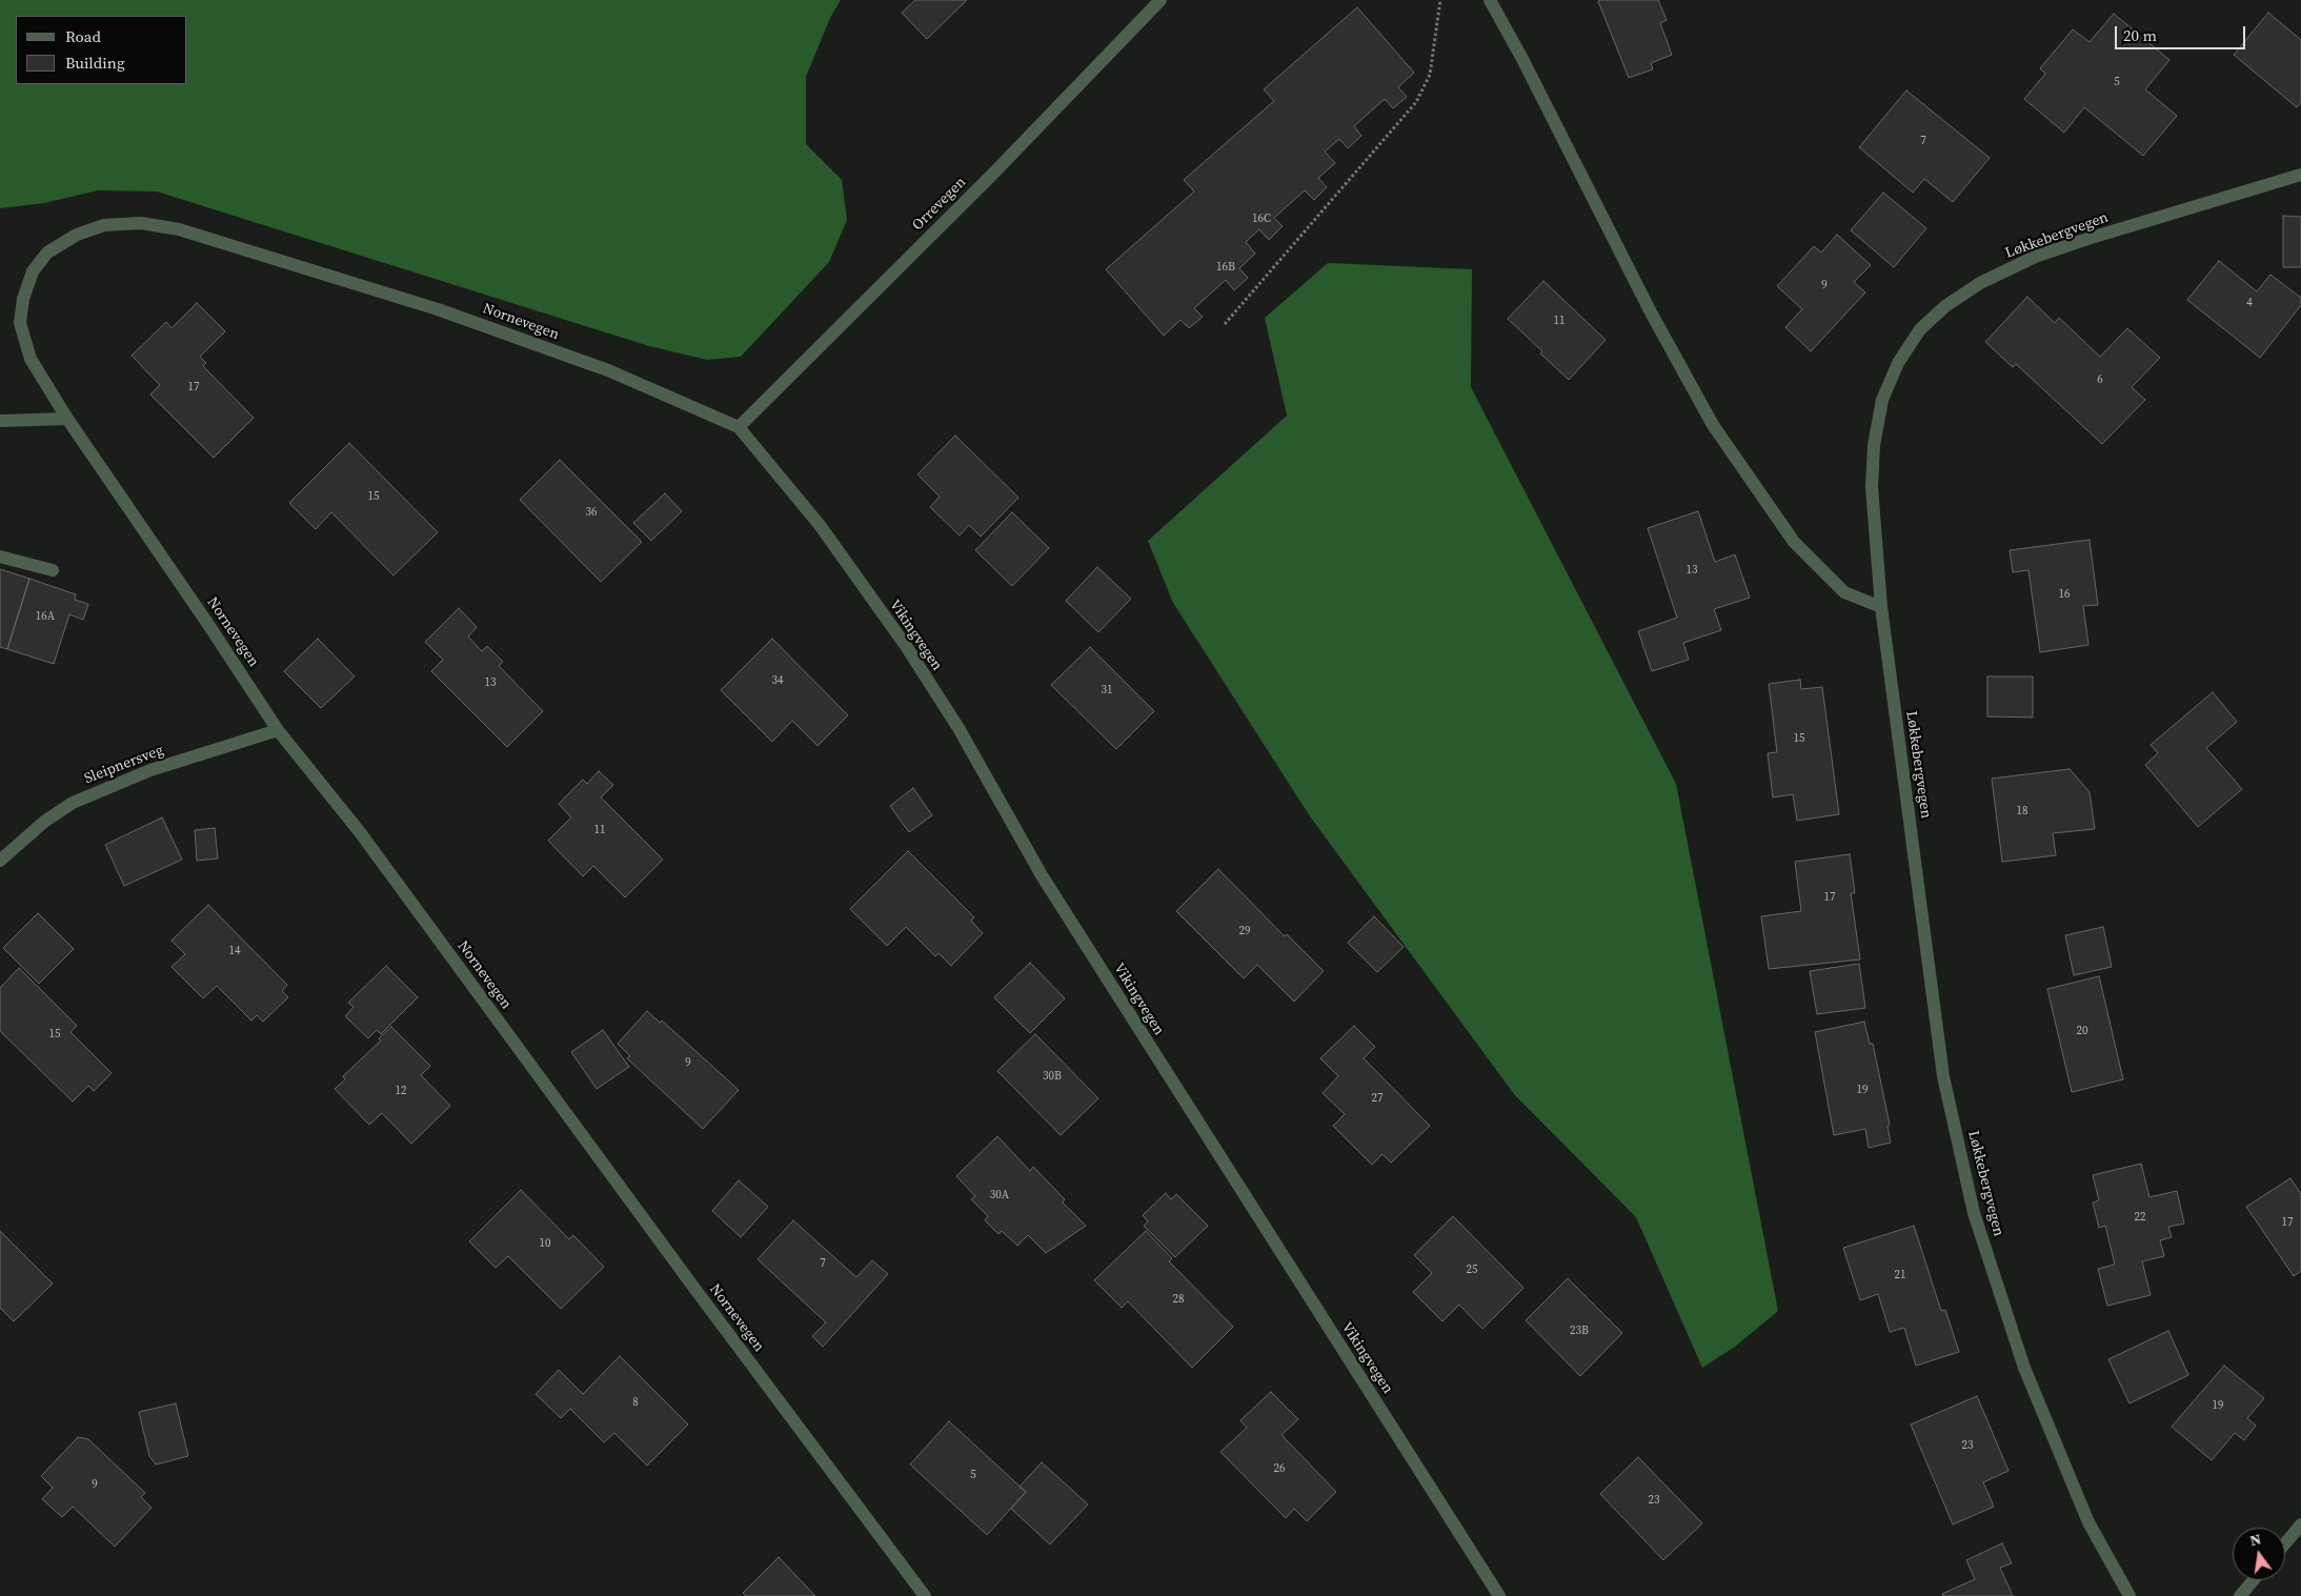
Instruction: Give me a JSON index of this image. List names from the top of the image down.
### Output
{
  "streets": {
    "street": [
      "Orrevegen",
      "Løkkebergvegen",
      "Nornevegen",
      "Vikingvegen",
      "Sleipnersveg"
    ]
  },
  "crossings": [
    ["Orrevegen", "Nornevegen"],
    ["Orrevegen", "Vikingvegen"],
    ["Nornevegen", "Vikingvegen"],
    ["Nornevegen", "Sleipnersveg"]
  ],
  "house_numbers": [
    "5",
    "7",
    "16C",
    "16B",
    "9",
    "4",
    "11",
    "6",
    "17",
    "15",
    "36",
    "13",
    "16",
    "16A",
    "34",
    "13",
    "31",
    "15",
    "18",
    "11",
    "17",
    "29",
    "14",
    "20",
    "15",
    "9",
    "30B",
    "19",
    "12",
    "27",
    "30A",
    "22",
    "17",
    "10",
    "7",
    "25",
    "21",
    "28",
    "23B",
    "8",
    "19",
    "23",
    "26",
    "5",
    "9",
    "23"
  ],
  "legend": ["Road", "Building"],
  "scale_bar": "20 m",
  "north": "top"
}
